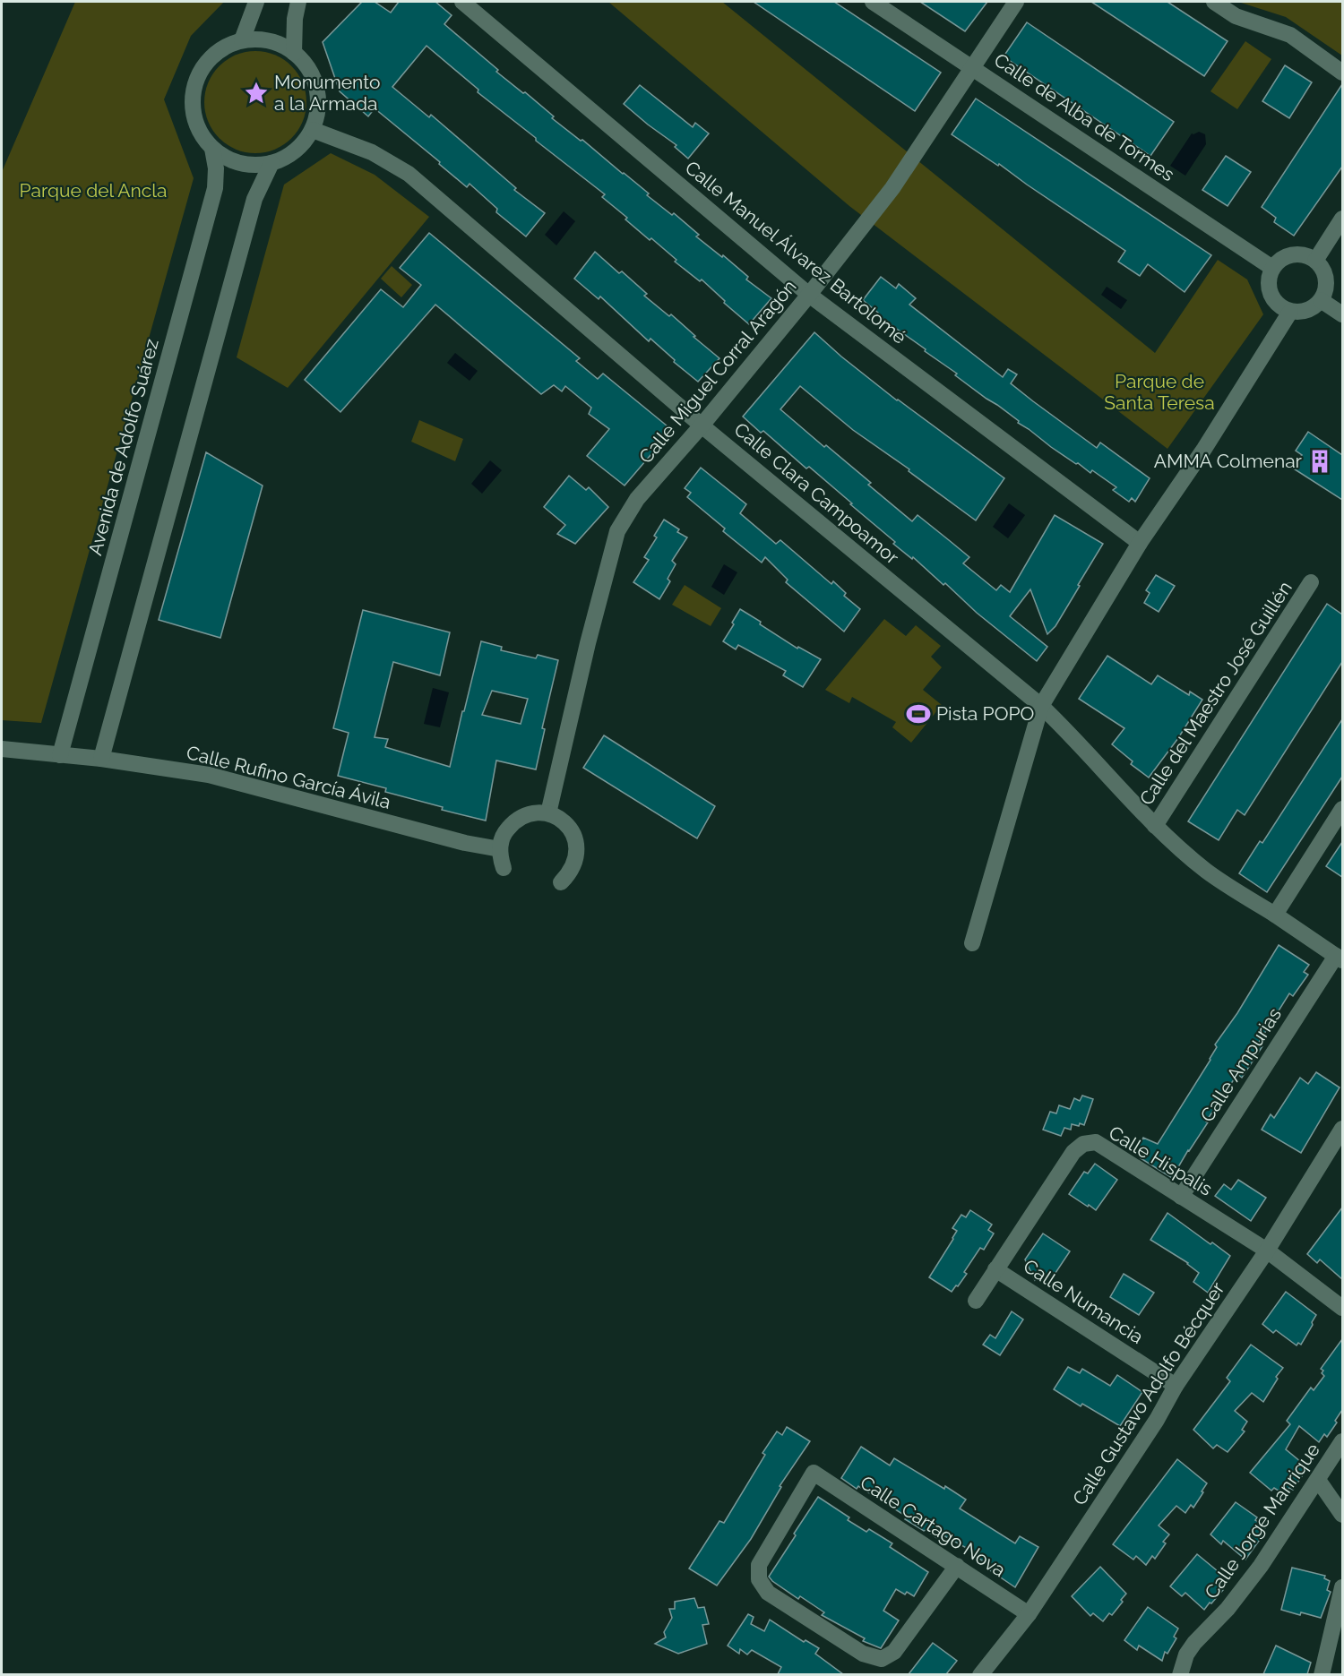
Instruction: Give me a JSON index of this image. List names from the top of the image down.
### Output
{
  "streets": {
    "street": [
      "Calle de Alba de Tormes",
      "Calle Manuel Álvarez Bartolomé",
      "Calle Miguel Corral Aragón",
      "Avenida de Adolfo Suárez",
      "Calle Clara Campoamor",
      "Calle del Maestro José Guillén",
      "Calle Rufino García Ávila",
      "Calle Ampurias",
      "Calle Hispalis",
      "Calle Numancia",
      "Calle Gustavo Adolfo Bécquer",
      "Calle Jorge Manrique",
      "Calle Cartago Nova"
    ]
  },
  "crossings": [
    ["Calle de Alba de Tormes", "Calle Miguel Corral Aragón"],
    ["Calle Manuel Álvarez Bartolomé", "Calle Miguel Corral Aragón"],
    ["Calle Miguel Corral Aragón", "Calle Clara Campoamor"],
    ["Avenida de Adolfo Suárez", "Calle Clara Campoamor"],
    ["Avenida de Adolfo Suárez", "Calle Rufino García Ávila"],
    ["Calle Clara Campoamor", "Calle del Maestro José Guillén"],
    ["Calle Clara Campoamor", "Calle Ampurias"],
    ["Calle Ampurias", "Calle Hispalis"],
    ["Calle Hispalis", "Calle Numancia"],
    ["Calle Hispalis", "Calle Gustavo Adolfo Bécquer"],
    ["Calle Numancia", "Calle Gustavo Adolfo Bécquer"],
    ["Calle Gustavo Adolfo Bécquer", "Calle Cartago Nova"]
  ],
  "parks": ["Parque del Ancla", "Parque de Santa Teresa"],
  "places": {
    "place": ["Monumento a la Armada"],
    "building": ["AMMA Colmenar"],
    "sports": ["Pista POPO"]
  }
}
